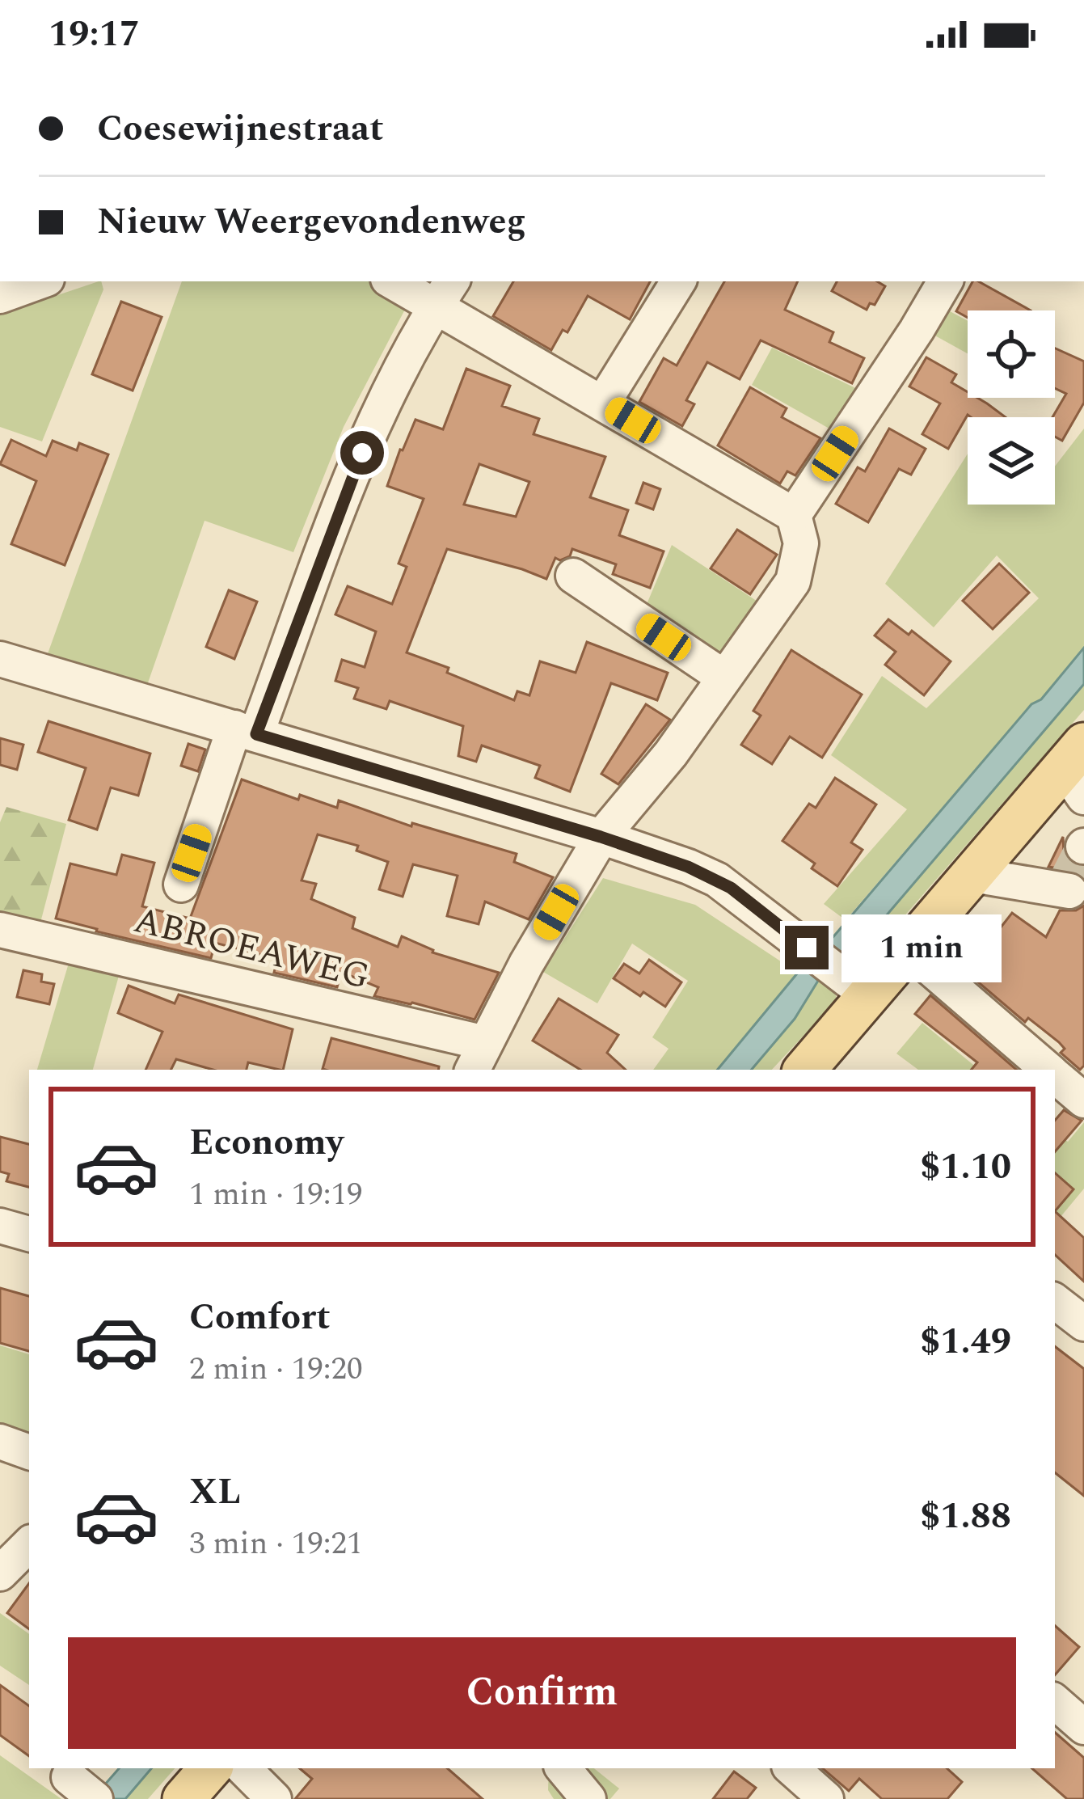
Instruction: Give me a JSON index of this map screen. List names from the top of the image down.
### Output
{
  "streets": {
    "street": ["ABROEAWEG"]
  },
  "page": {
    "status": "19:17",
    "banner": ["Coesewijnestraat", "Nieuw Weergevondenweg"],
    "bubble": "1 min",
    "list": [
      {
        "name": "Economy",
        "note": "1 min · 19:19",
        "value": "$1.10"
      },
      {
        "name": "Comfort",
        "note": "2 min · 19:20",
        "value": "$1.49"
      },
      {
        "name": "XL",
        "note": "3 min · 19:21",
        "value": "$1.88"
      }
    ],
    "buttons": "Confirm"
  }
}
